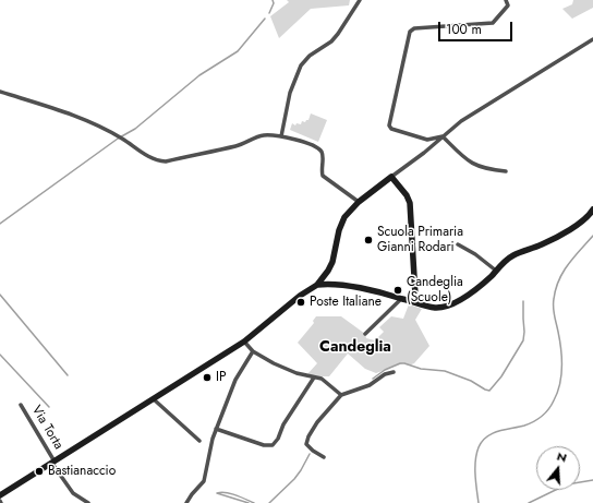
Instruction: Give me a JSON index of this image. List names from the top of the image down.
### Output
{
  "streets": {
    "street": ["Via Torta"]
  },
  "districts": ["Candeglia"],
  "places": [
    "Scuola Primaria Gianni Rodari",
    "Candeglia (Scuole)",
    "Poste Italiane",
    "IP",
    "Bastianaccio"
  ],
  "scale_bar": "100 m",
  "north": "top"
}
